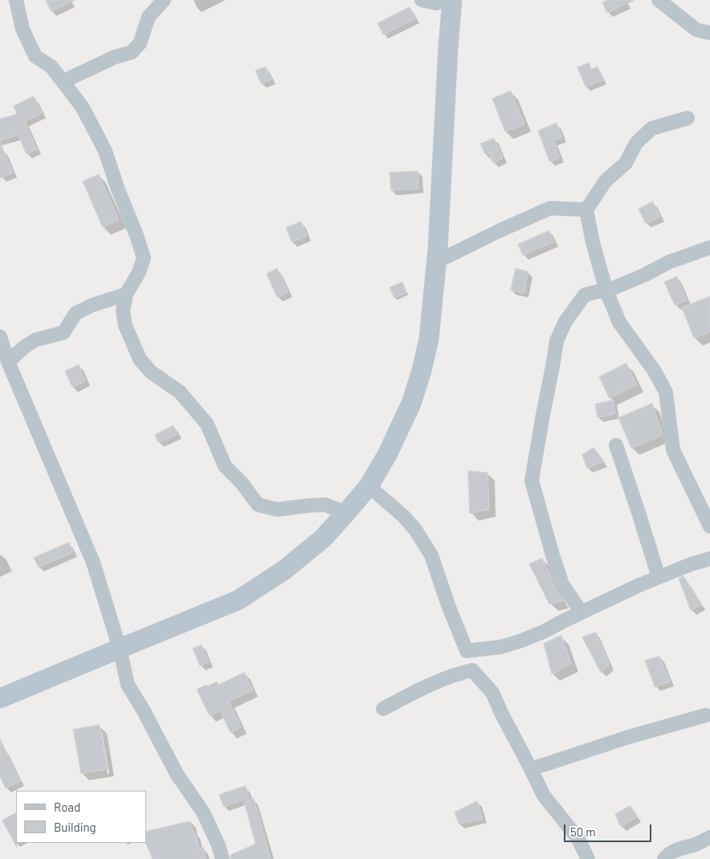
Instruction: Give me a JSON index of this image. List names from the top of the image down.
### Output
{
  "legend": ["Road", "Building"],
  "scale_bar": "50 m"
}
